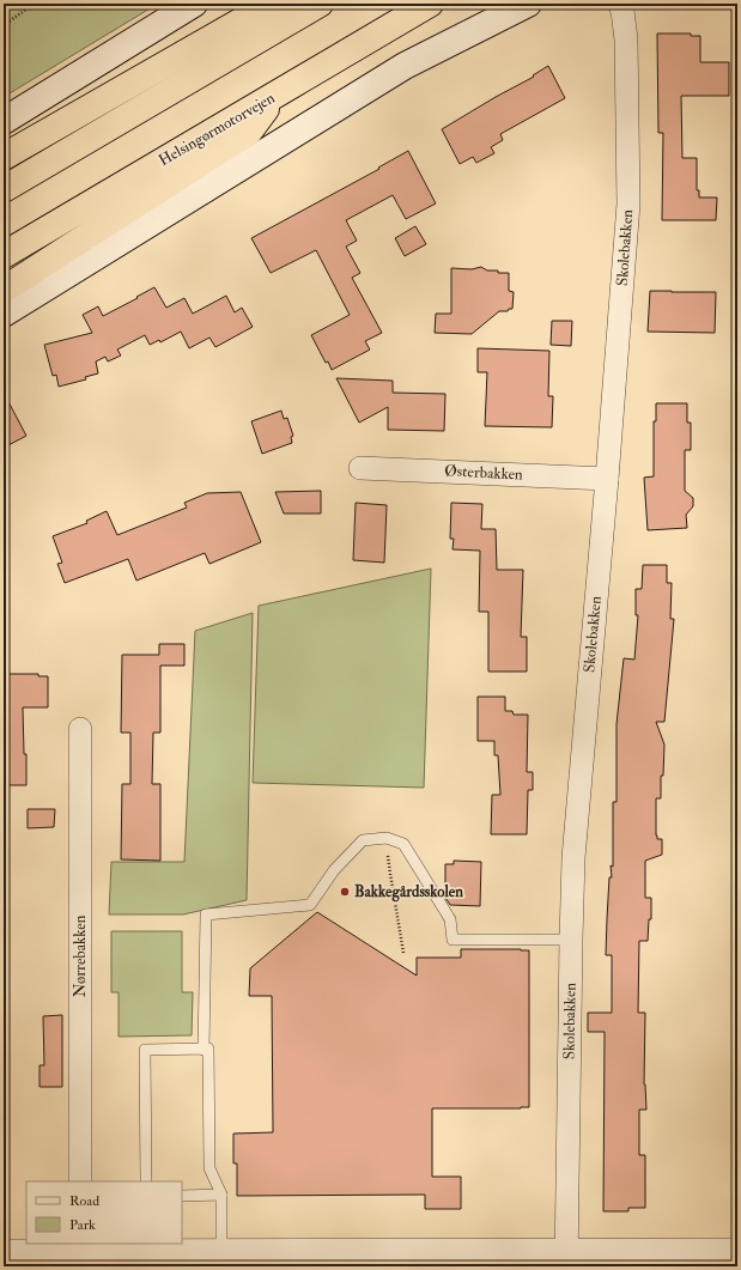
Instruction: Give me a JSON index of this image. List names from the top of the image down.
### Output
{
  "streets": {
    "highway": ["Helsingørmotorvejen"],
    "street": ["Skolebakken", "Østerbakken", "Nørrebakken"]
  },
  "crossings": [
    ["Skolebakken", "Østerbakken"]
  ],
  "places": ["Bakkegårdsskolen"],
  "legend": ["Road", "Park"]
}
